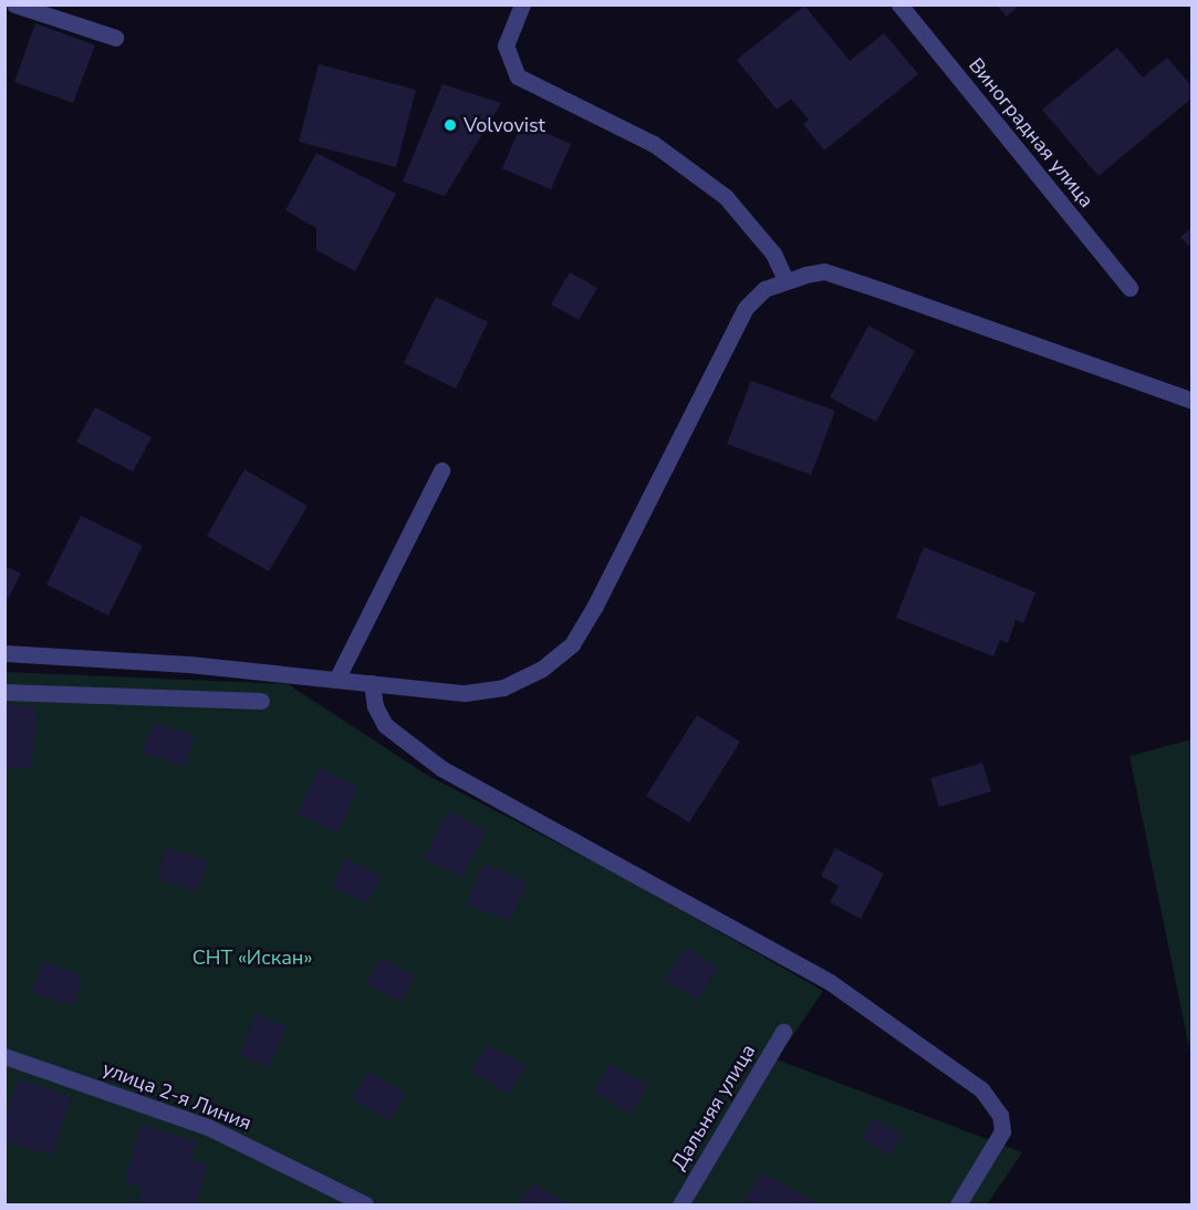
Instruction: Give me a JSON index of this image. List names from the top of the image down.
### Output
{
  "streets": {
    "street": ["Виноградная улица", "улица 2-я Линия", "Дальняя улица"]
  },
  "parks": ["СНТ «Искан»"],
  "places": ["Volvovist"]
}
